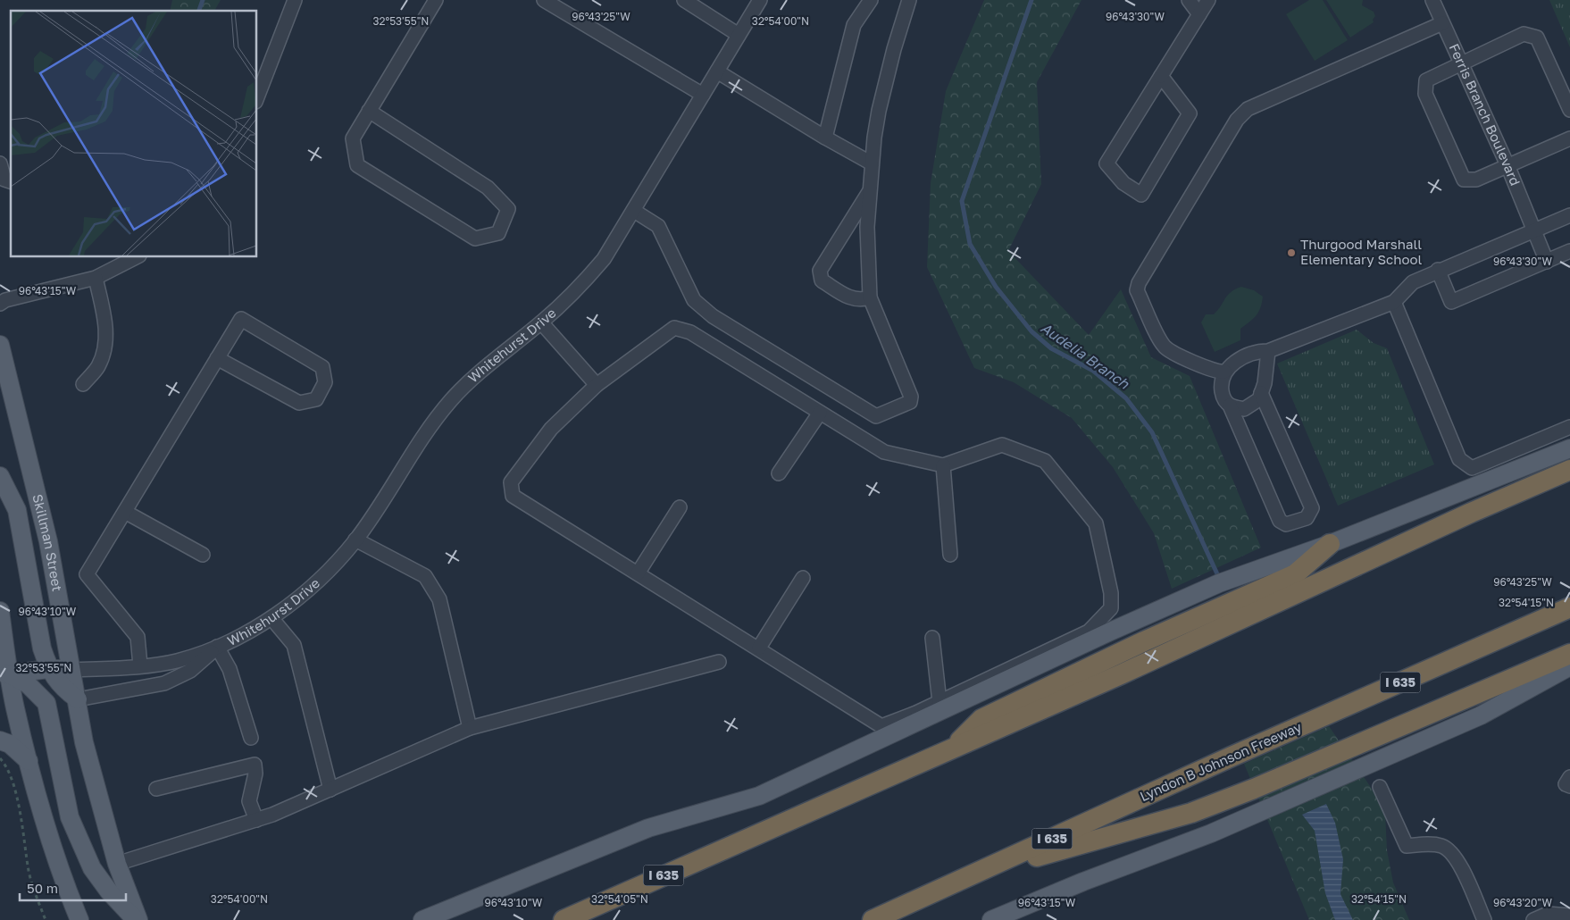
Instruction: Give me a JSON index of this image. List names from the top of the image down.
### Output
{
  "streets": {
    "highway": ["I 635", "Lyndon B Johnson Freeway"],
    "main road": ["Skillman Street"],
    "street": ["Ferris Branch Boulevard", "Whitehurst Drive"]
  },
  "crossings": [
    ["Whitehurst Drive", "Skillman Street"]
  ],
  "water": ["Audelia Branch"],
  "places": ["Thurgood Marshall Elementary School"],
  "scale_bar": "50 m",
  "coordinates": [
    "96°43'25\"W",
    "96°43'30\"W",
    "32°53'55\"N",
    "32°54'00\"N",
    "96°43'15\"W",
    "32°54'15\"N",
    "96°43'10\"W",
    "32°54'05\"N",
    "96°43'20\"W"
  ]
}
